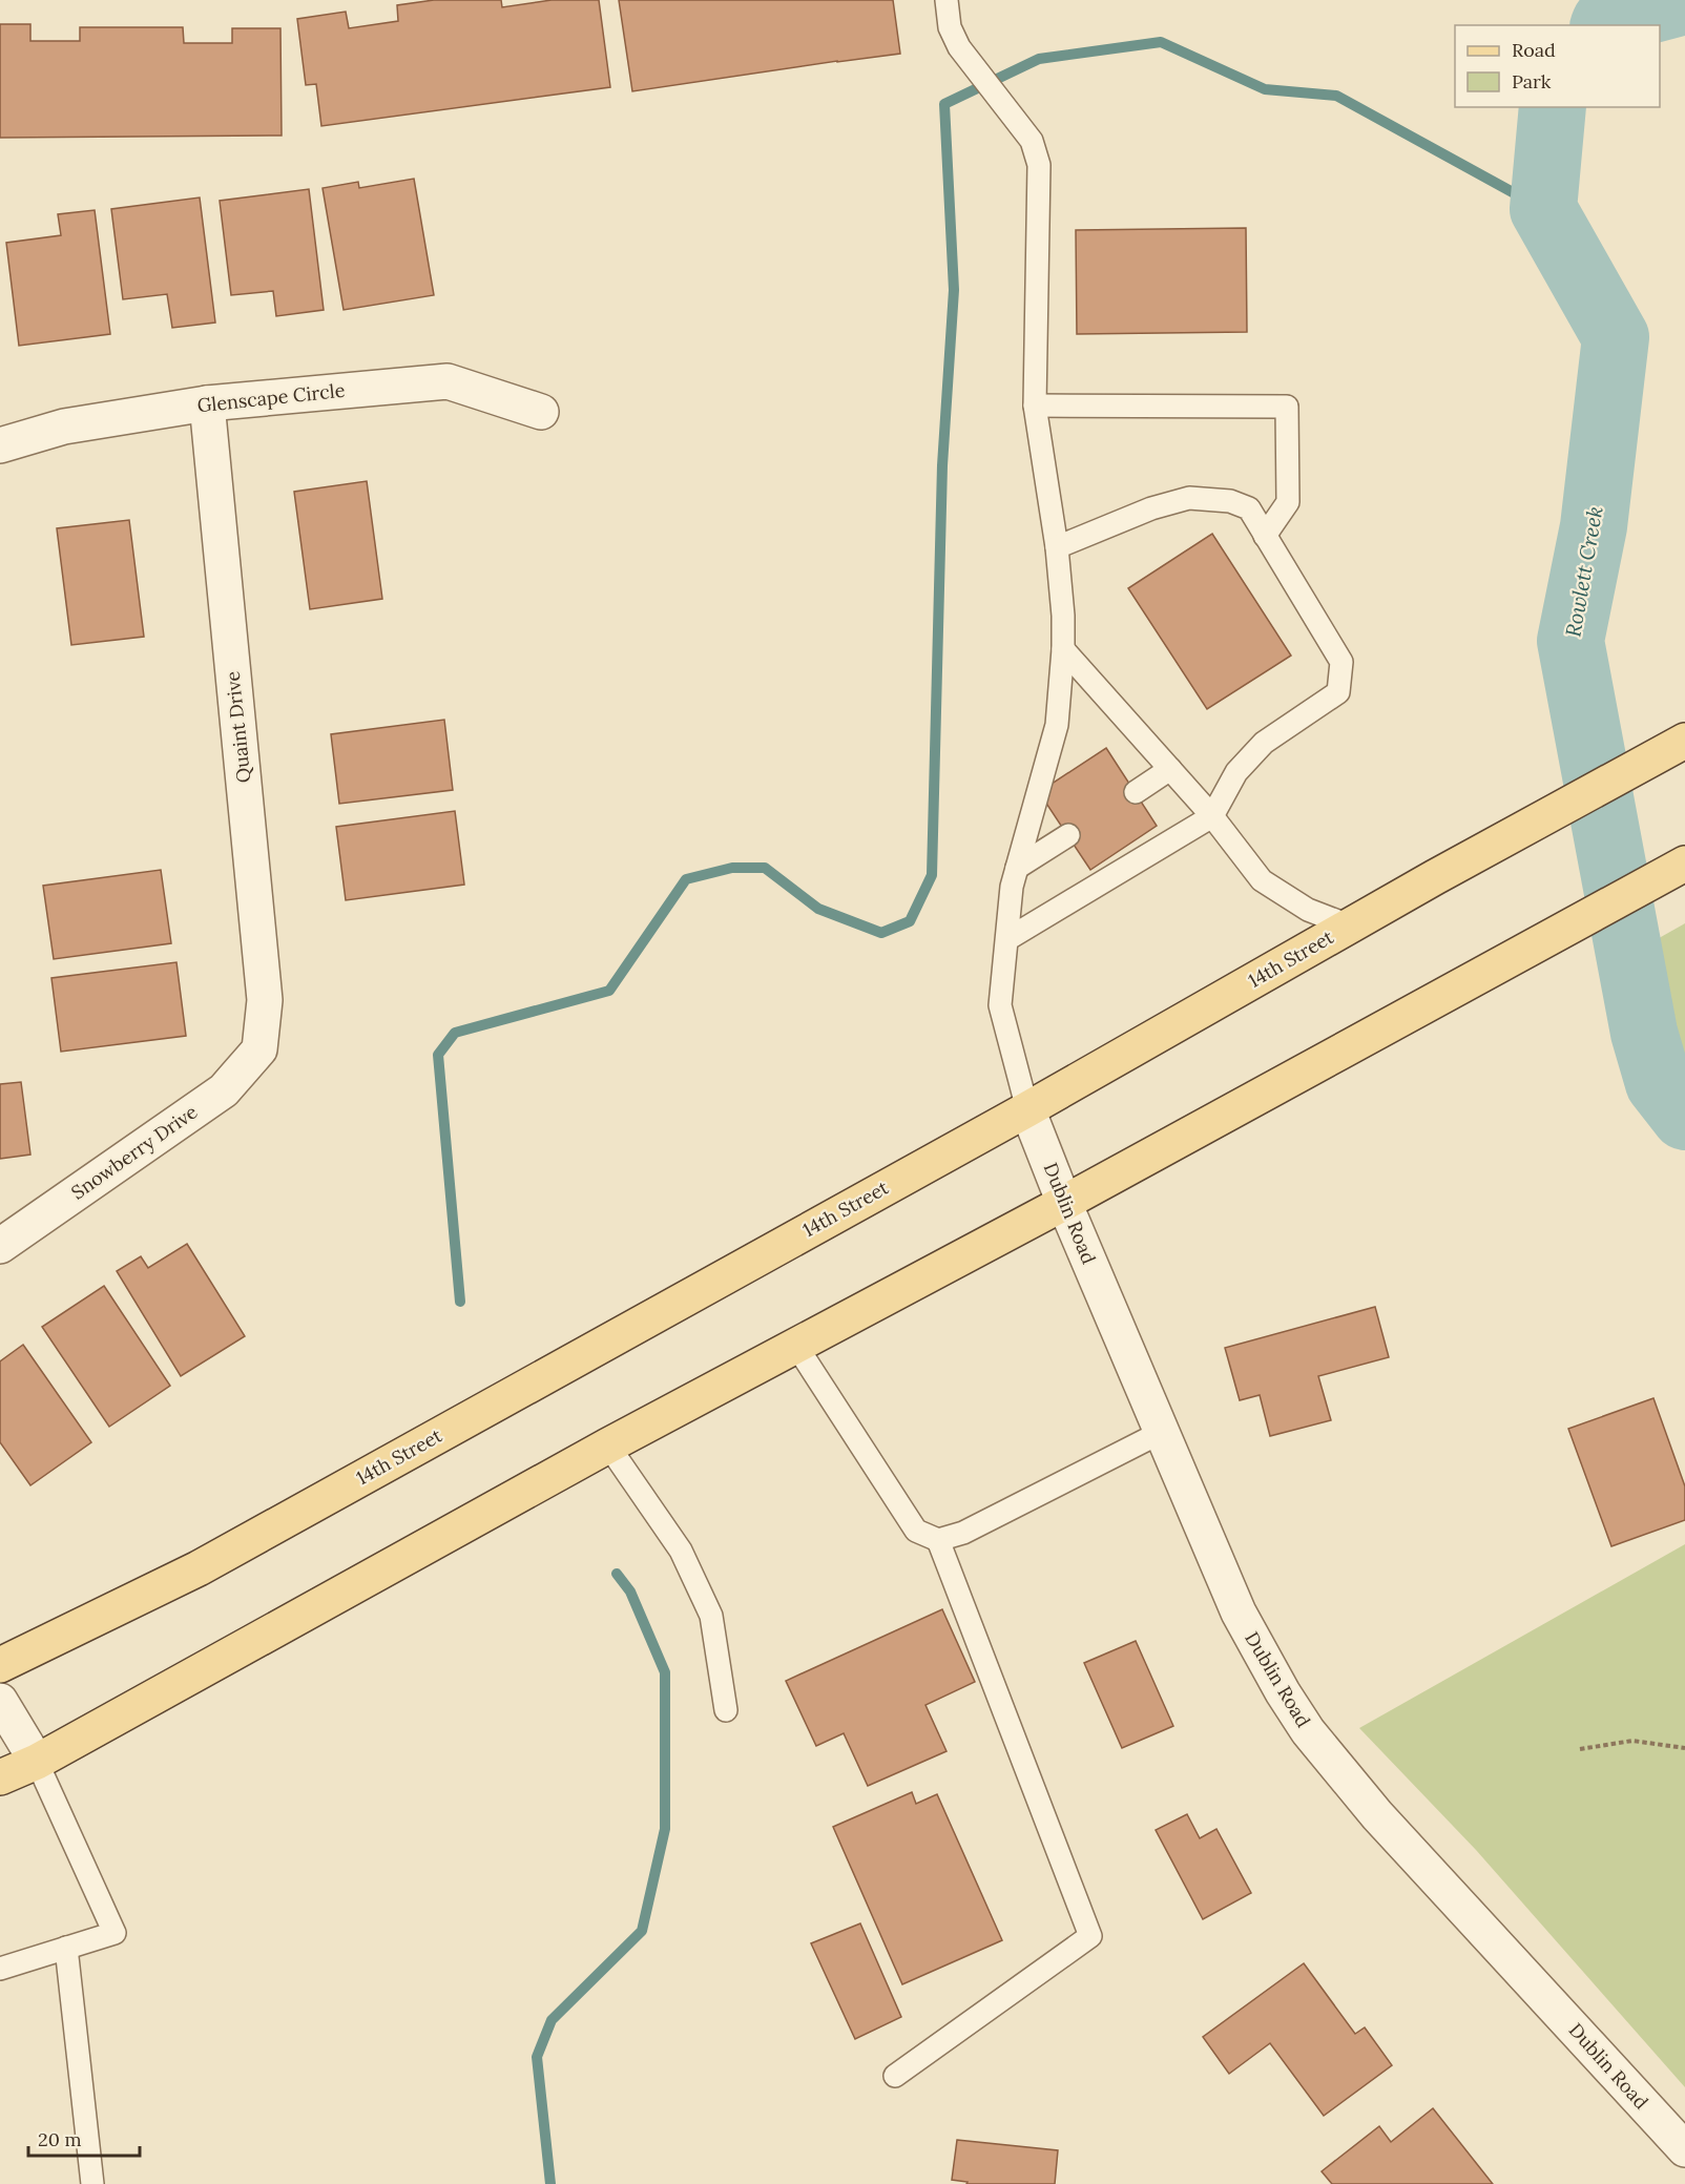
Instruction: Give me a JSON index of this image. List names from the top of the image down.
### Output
{
  "streets": {
    "main road": ["14th Street"],
    "street": [
      "Glenscape Circle",
      "Quaint Drive",
      "Snowberry Drive",
      "Dublin Road"
    ]
  },
  "crossings": [
    ["Glenscape Circle", "Quaint Drive"],
    ["Quaint Drive", "Snowberry Drive"],
    ["14th Street", "Dublin Road"]
  ],
  "water": ["Rowlett Creek"],
  "legend": ["Road", "Park"],
  "scale_bar": "20 m"
}
